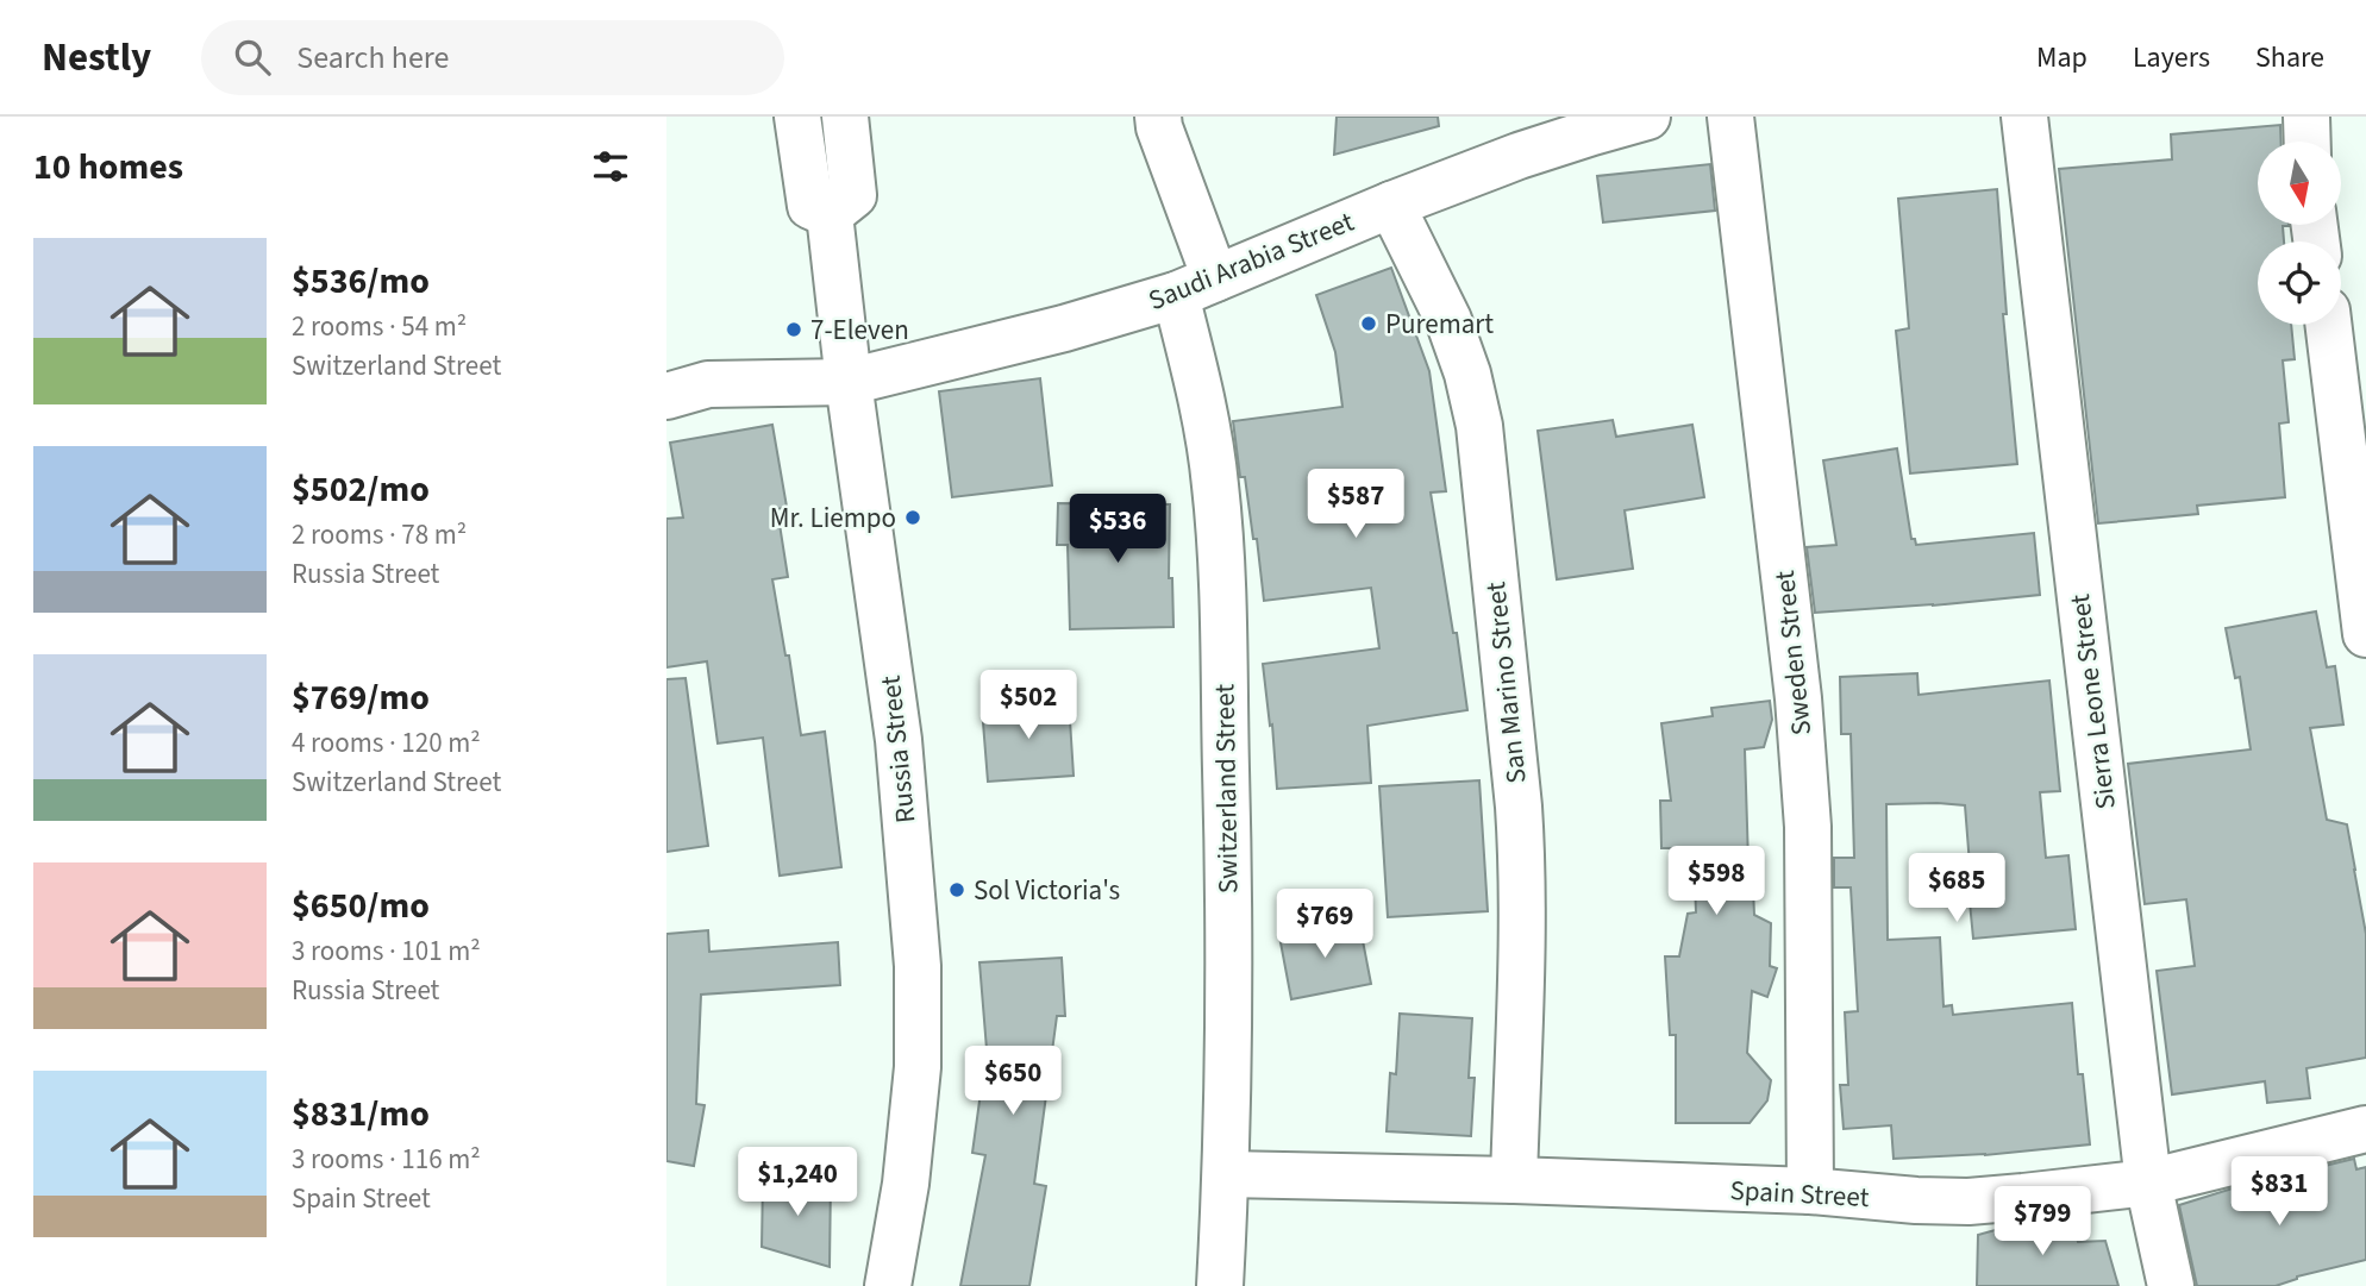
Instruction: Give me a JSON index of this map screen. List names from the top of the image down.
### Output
{
  "streets": {
    "street": [
      "Saudi Arabia Street",
      "Sweden Street",
      "San Marino Street",
      "Sierra Leone Street",
      "Russia Street",
      "Switzerland Street",
      "Spain Street"
    ]
  },
  "crossings": [
    ["Saudi Arabia Street", "San Marino Street"],
    ["Saudi Arabia Street", "Russia Street"],
    ["Saudi Arabia Street", "Switzerland Street"],
    ["Sweden Street", "Spain Street"],
    ["San Marino Street", "Spain Street"],
    ["Sierra Leone Street", "Spain Street"],
    ["Switzerland Street", "Spain Street"]
  ],
  "places": [
    "Puremart",
    "7-Eleven",
    "Mr. Liempo",
    "Sol Victoria's"
  ],
  "north": "bottom",
  "page": {
    "header": "Nestly",
    "search": "Search here",
    "nav": ["Map", "Layers", "Share"],
    "heading": "10 homes",
    "list": [
      {
        "name": "$536/mo",
        "note": "2 rooms · 54 m² · Switzerland Street"
      },
      {
        "name": "$502/mo",
        "note": "2 rooms · 78 m² · Russia Street"
      },
      {
        "name": "$769/mo",
        "note": "4 rooms · 120 m² · Switzerland Street"
      },
      {
        "name": "$650/mo",
        "note": "3 rooms · 101 m² · Russia Street"
      },
      {
        "name": "$831/mo",
        "note": "3 rooms · 116 m² · Spain Street"
      }
    ],
    "price": [
      "$587",
      "$536",
      "$502",
      "$598",
      "$685",
      "$769",
      "$650",
      "$1,240",
      "$831",
      "$799"
    ]
  }
}
